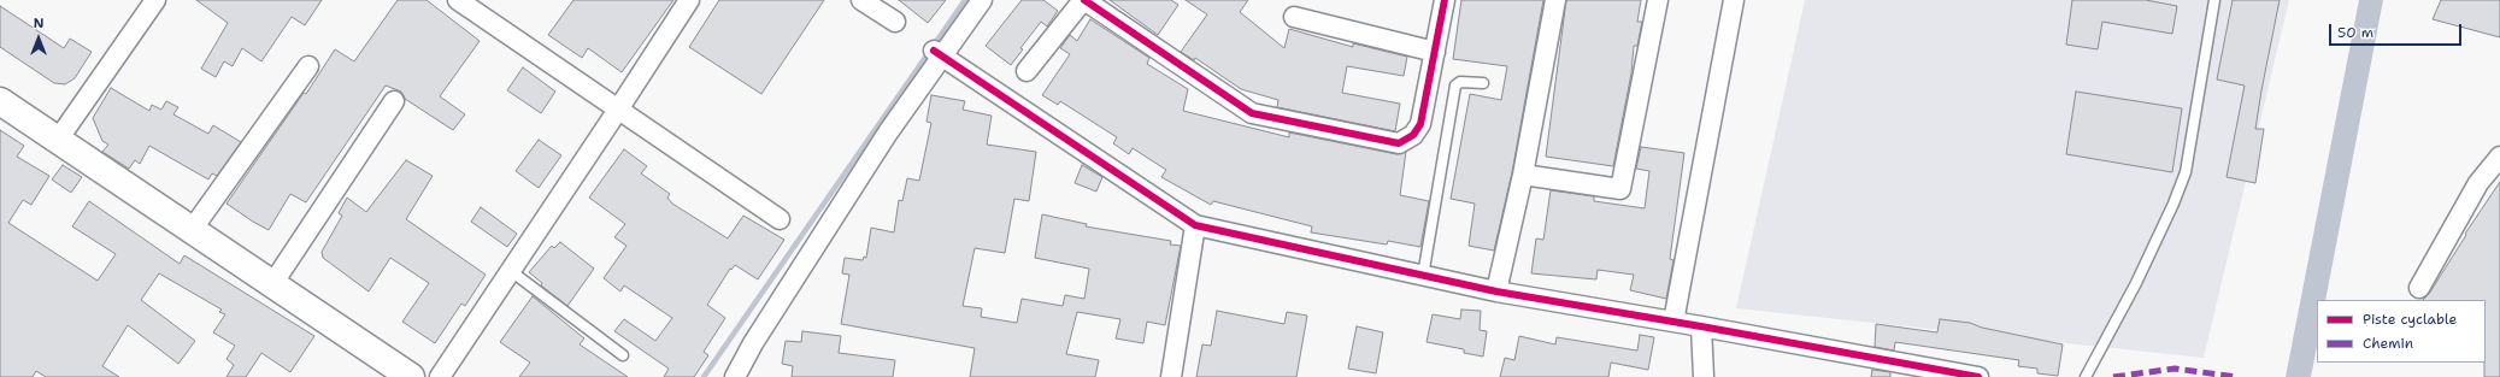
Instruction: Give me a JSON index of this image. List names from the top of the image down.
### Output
{
  "legend": ["Piste cyclable", "Chemin"],
  "scale_bar": "50 m",
  "north": "top"
}
